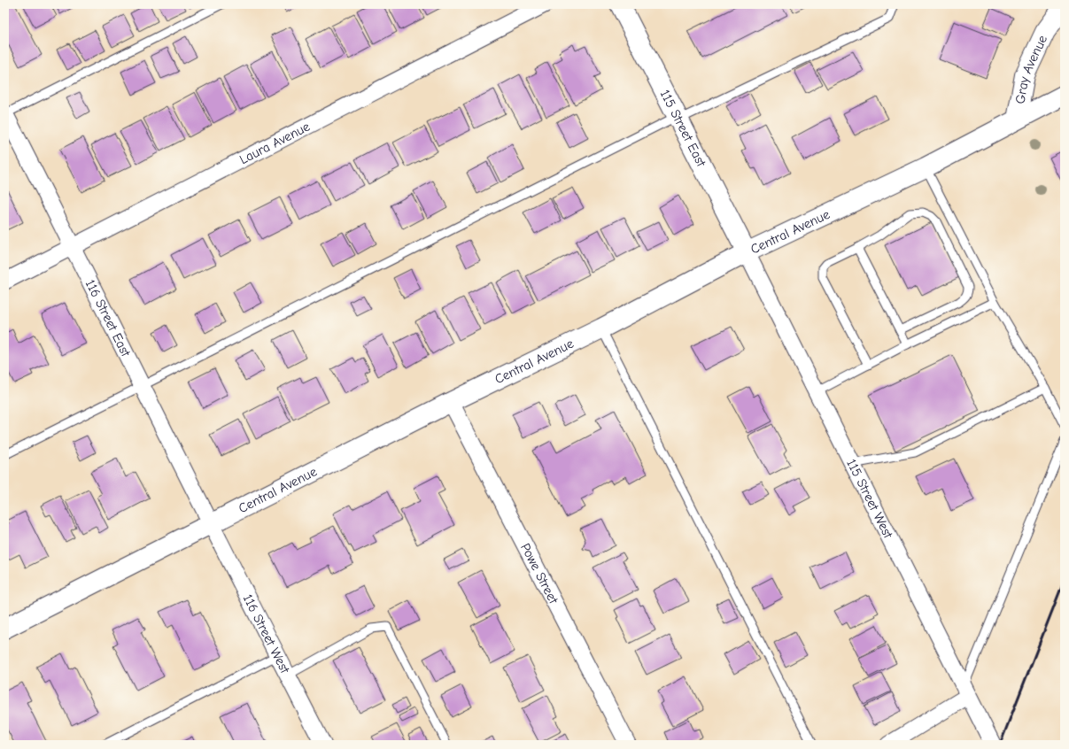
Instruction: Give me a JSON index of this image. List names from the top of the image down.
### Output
{
  "streets": {
    "main road": ["Gray Avenue", "115 Street East", "Central Avenue"],
    "street": [
      "Laura Avenue",
      "116 Street East",
      "115 Street West",
      "Powe Street",
      "116 Street West"
    ]
  },
  "crossings": [
    ["Gray Avenue", "Central Avenue"],
    ["115 Street East", "Central Avenue"],
    ["115 Street East", "115 Street West"],
    ["Laura Avenue", "116 Street East"],
    ["Central Avenue", "116 Street East"],
    ["Central Avenue", "115 Street West"],
    ["Central Avenue", "Powe Street"],
    ["Central Avenue", "116 Street West"],
    ["116 Street East", "116 Street West"]
  ]
}
